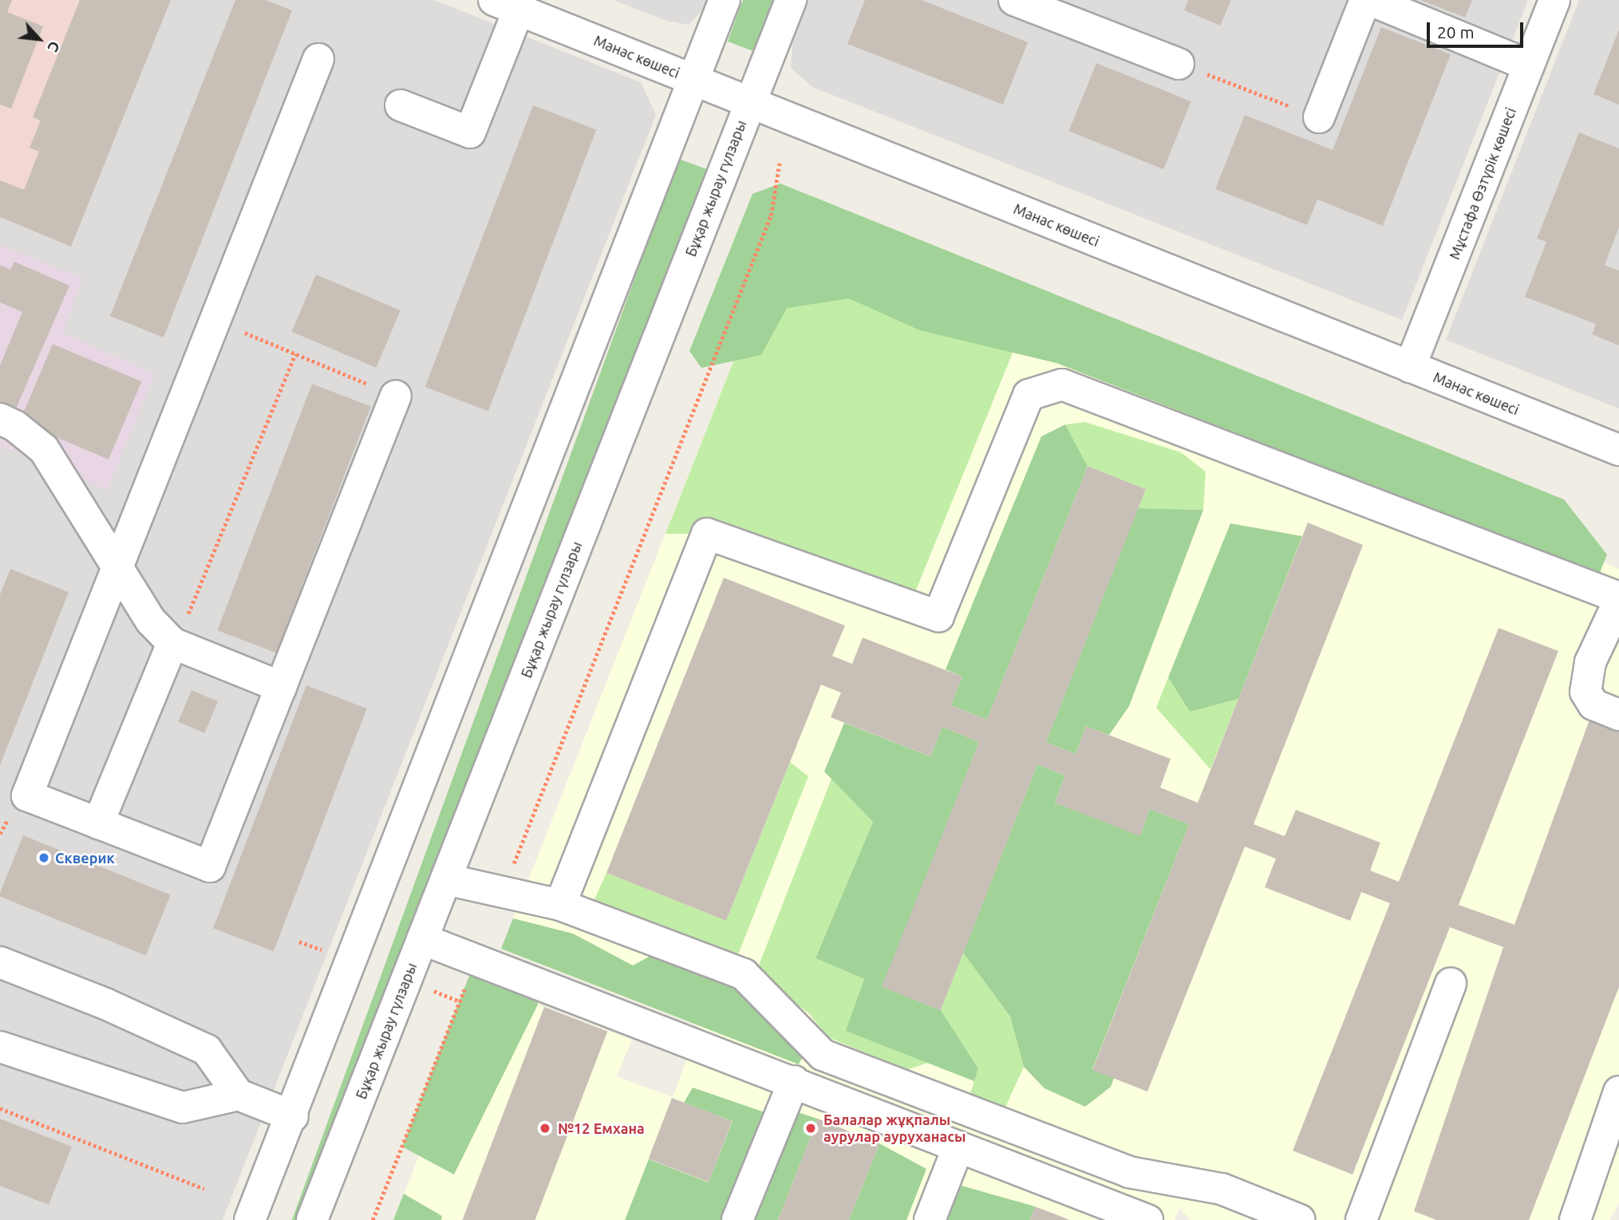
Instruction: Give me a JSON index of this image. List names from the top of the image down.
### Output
{
  "streets": {
    "street": ["Манас көшесі", "Мұстафа Өзтүрік көшесі", "Бұқар жырау гүлзары"]
  },
  "crossings": [
    ["Манас көшесі", "Мұстафа Өзтүрік көшесі"],
    ["Манас көшесі", "Бұқар жырау гүлзары"]
  ],
  "places": ["Скверик", "№12 Емхана", "Балалар жұқпалы аурулар ауруханасы"],
  "scale_bar": "20 m",
  "north": "bottom right"
}
